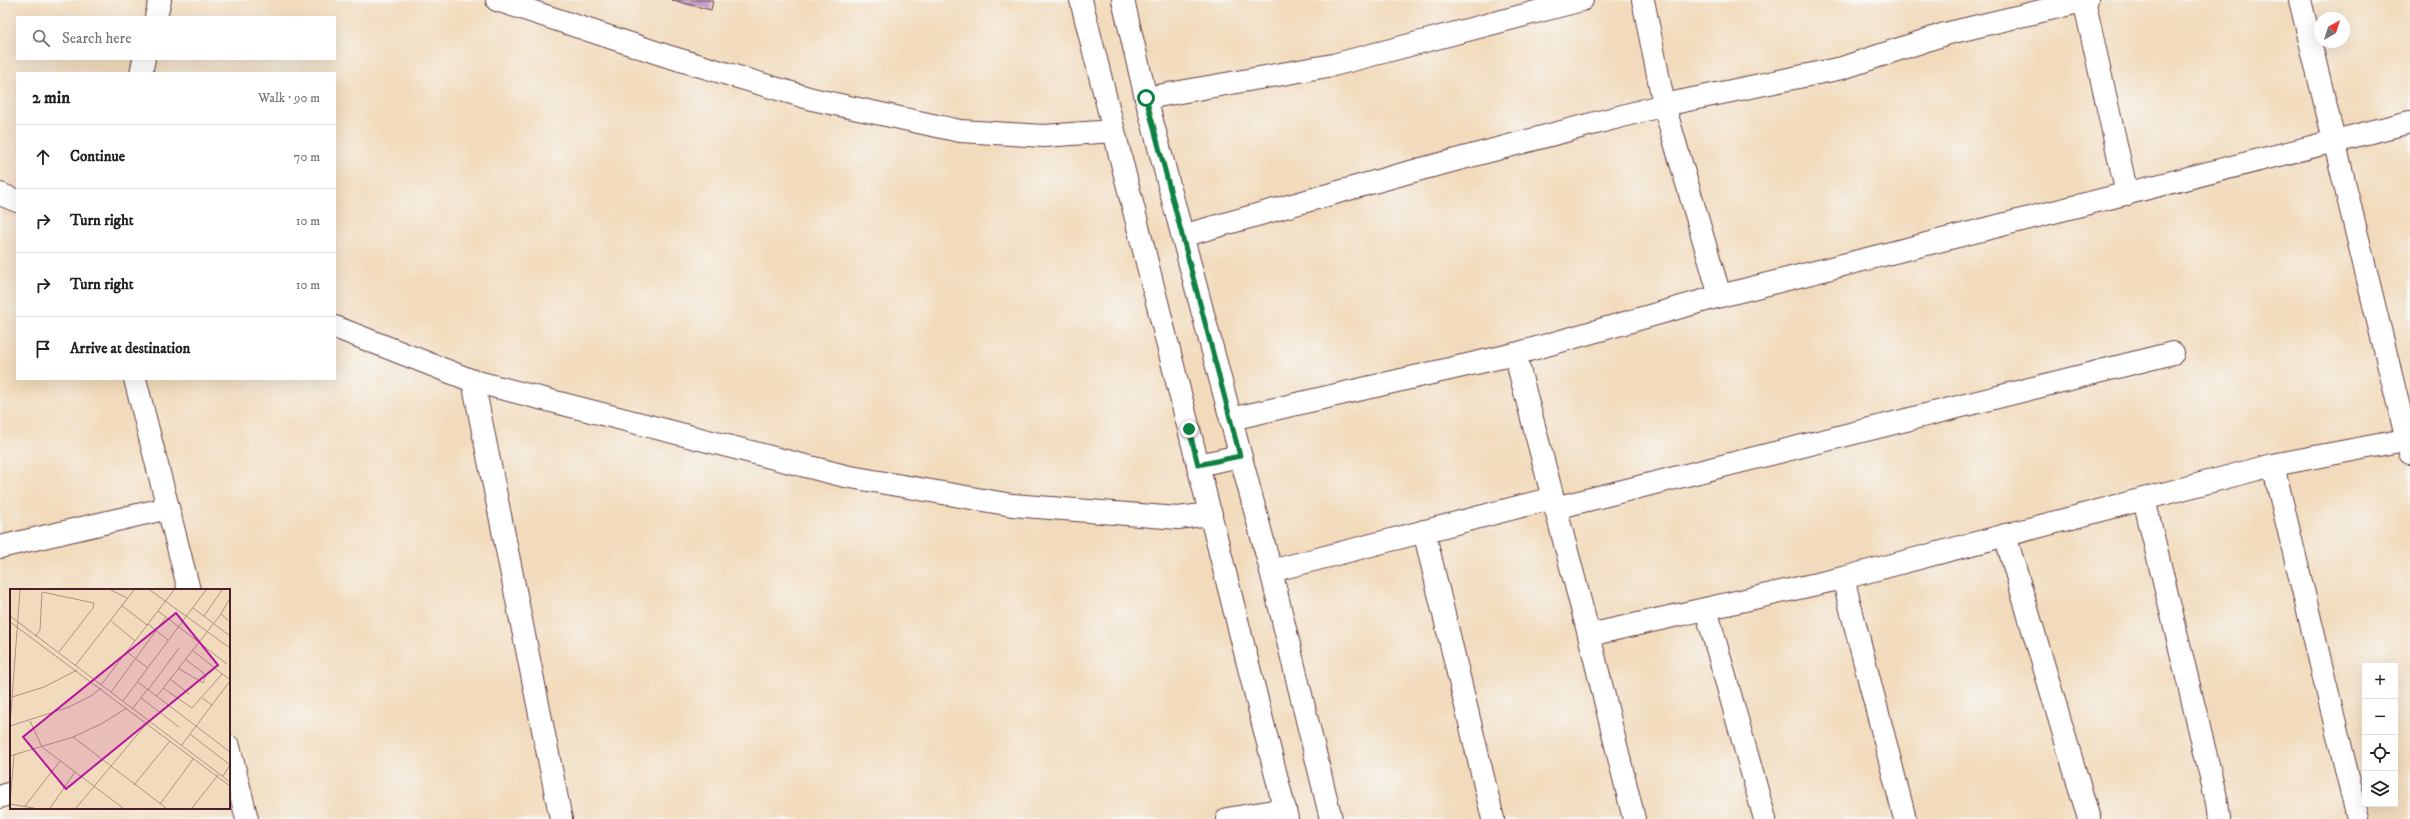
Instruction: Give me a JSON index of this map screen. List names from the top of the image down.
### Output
{
  "north": "top right",
  "page": {
    "search": "Search here",
    "heading": ["2 min", "Walk · 90 m"],
    "list": [
      ["Continue", "70 m"],
      ["Turn right", "10 m"],
      ["Turn right", "10 m"],
      "Arrive at destination"
    ],
    "map_buttons": ["+", "−"]
  }
}
